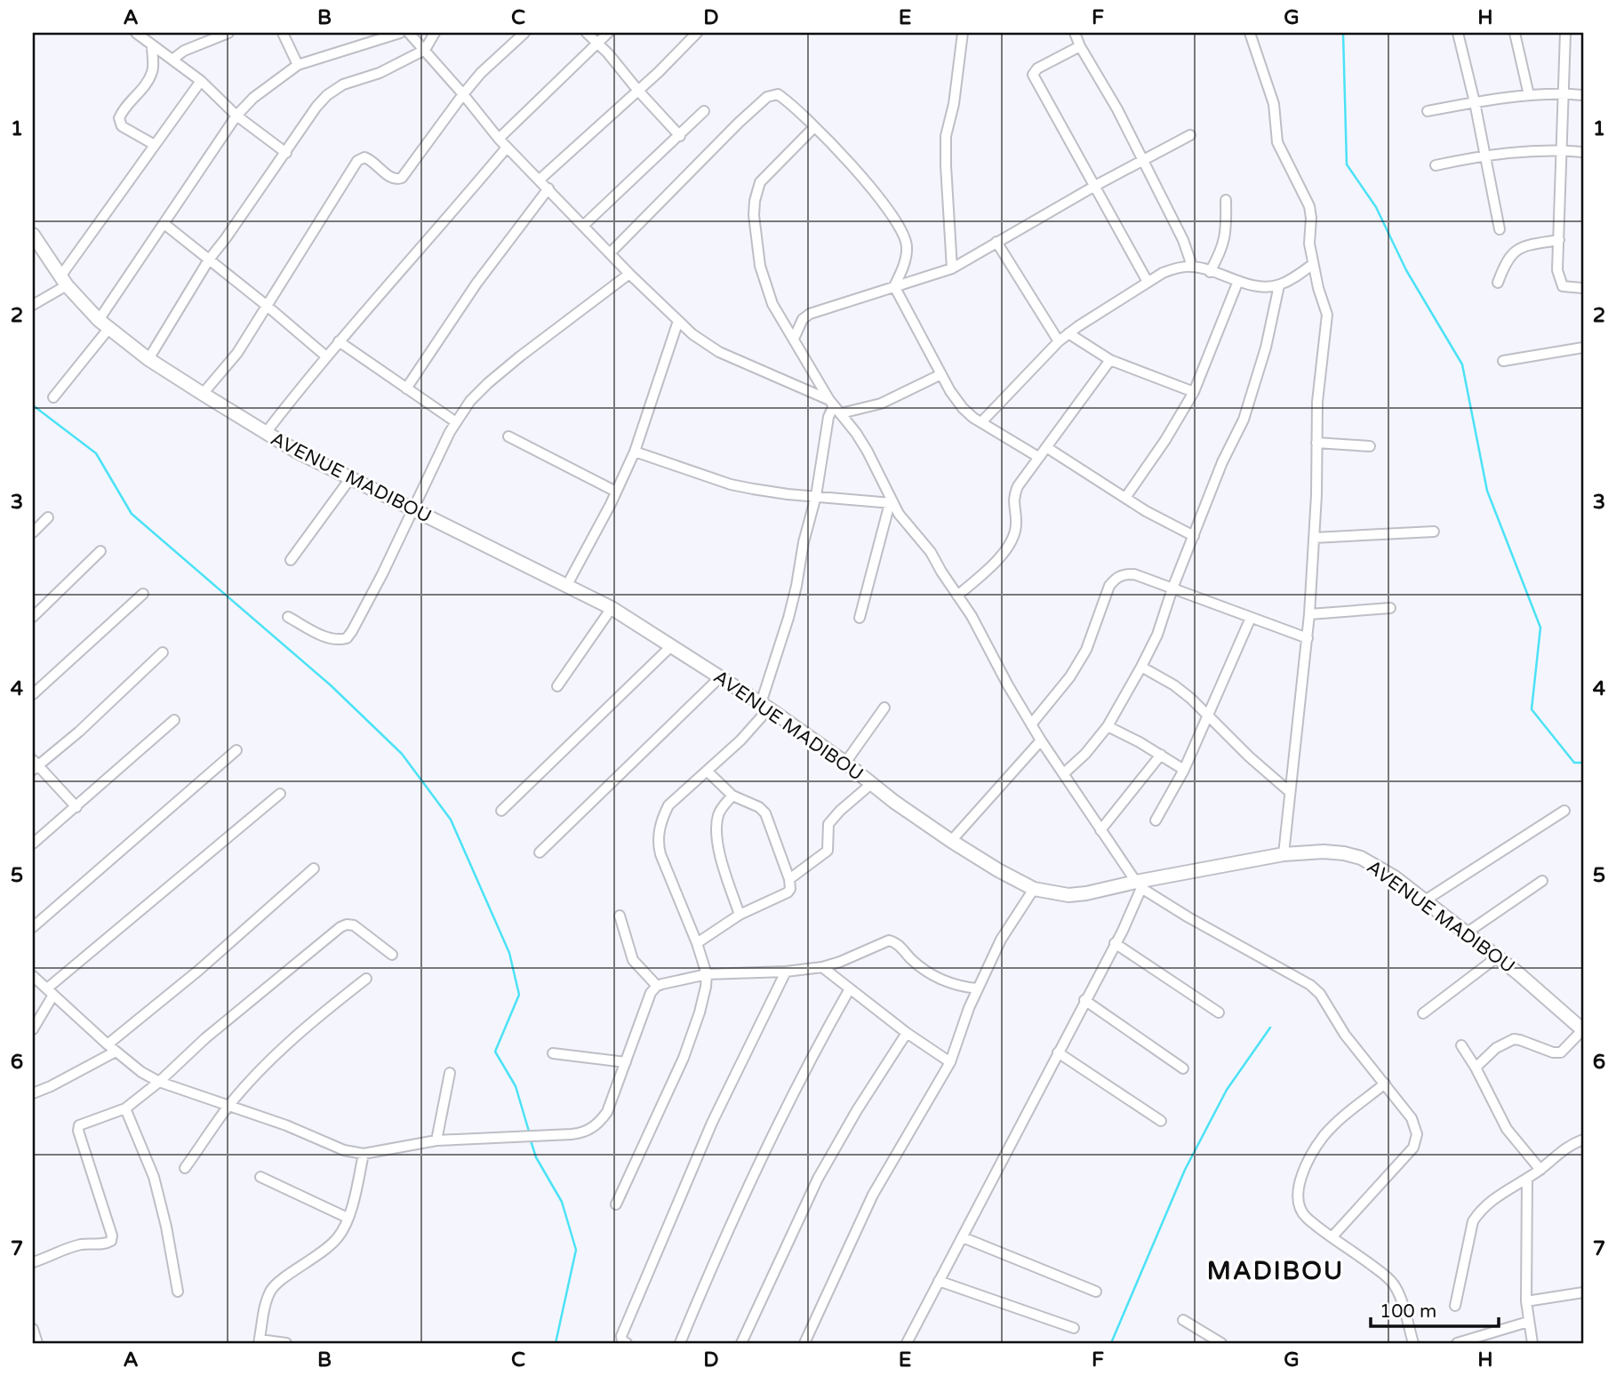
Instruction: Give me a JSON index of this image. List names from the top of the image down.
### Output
{
  "streets": {
    "street": ["AVENUE MADIBOU"]
  },
  "districts": ["MADIBOU"],
  "scale_bar": "100 m",
  "grid": {
    "columns": [
      "A",
      "B",
      "C",
      "D",
      "E",
      "F",
      "G",
      "H"
    ],
    "rows": [
      "1",
      "2",
      "3",
      "4",
      "5",
      "6",
      "7"
    ]
  }
}
